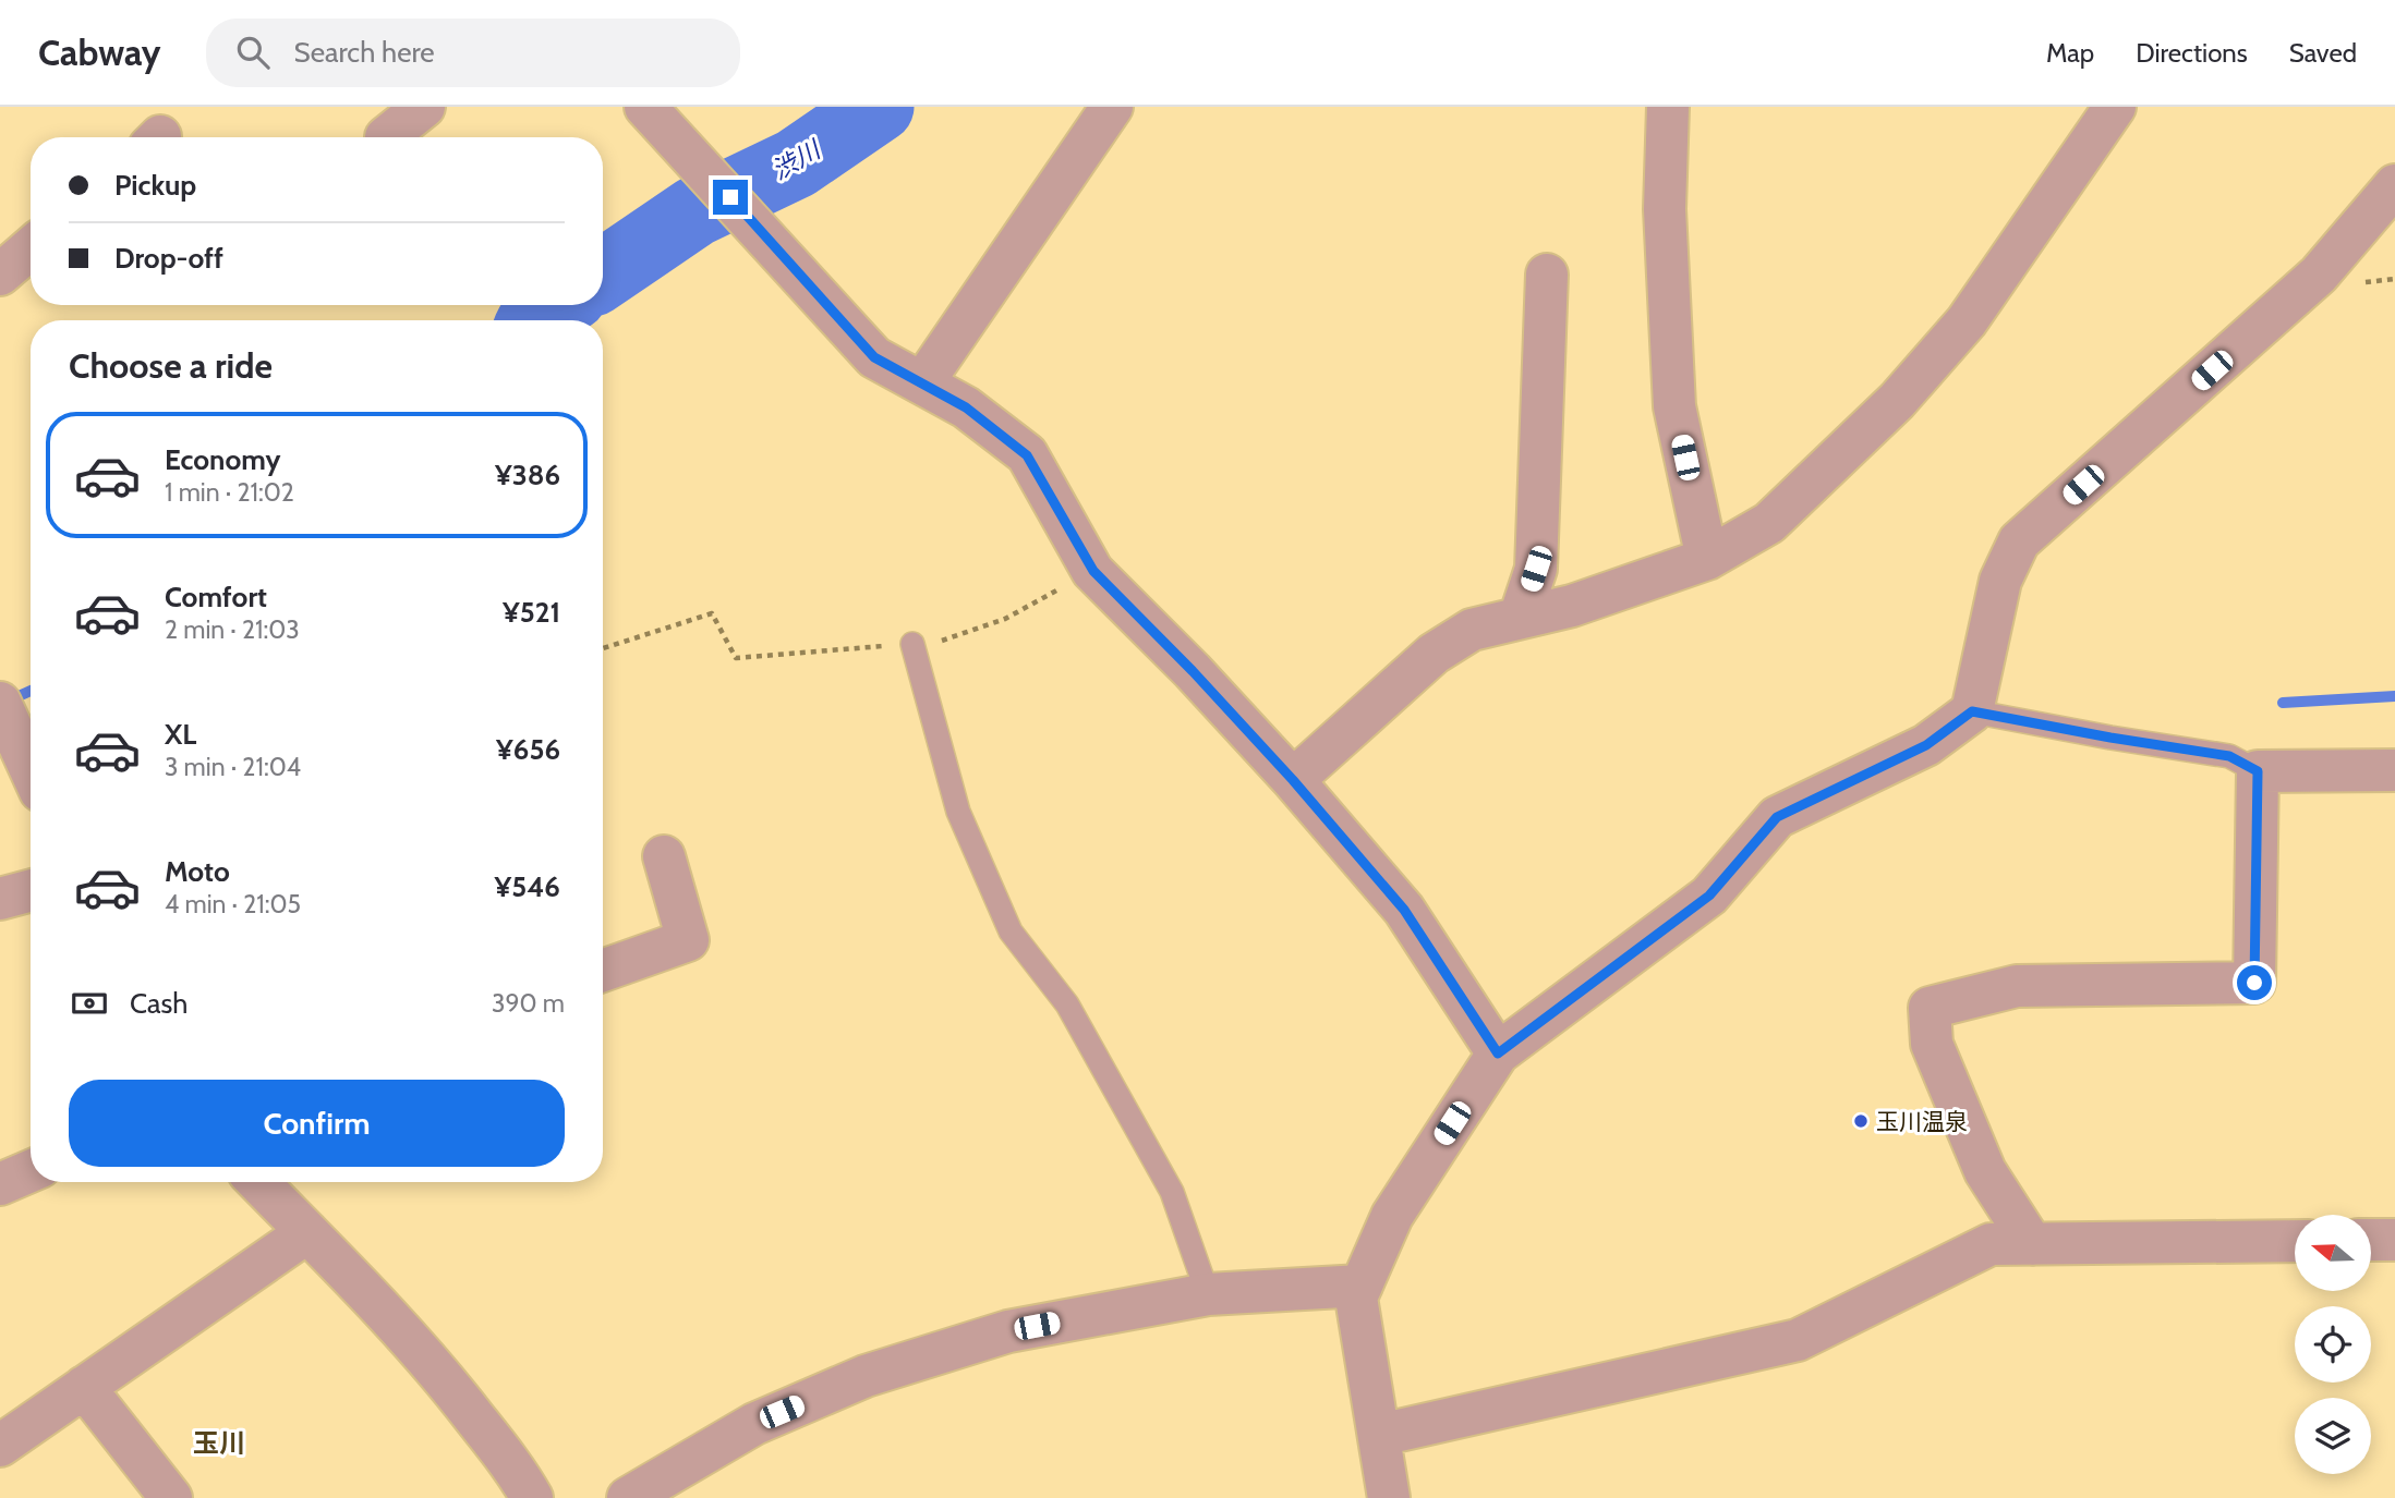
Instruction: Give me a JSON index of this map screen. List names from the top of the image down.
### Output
{
  "districts": ["玉川"],
  "water": ["渋川"],
  "places": ["玉川温泉"],
  "north": "left",
  "page": {
    "header": "Cabway",
    "search": "Search here",
    "nav": ["Map", "Directions", "Saved"],
    "banner": ["Pickup", "Drop-off"],
    "heading": "Choose a ride",
    "list": [
      {
        "name": "Economy",
        "note": "1 min · 21:02",
        "value": "¥386"
      },
      {
        "name": "Comfort",
        "note": "2 min · 21:03",
        "value": "¥521"
      },
      {
        "name": "XL",
        "note": "3 min · 21:04",
        "value": "¥656"
      },
      {
        "name": "Moto",
        "note": "4 min · 21:05",
        "value": "¥546"
      }
    ],
    "pay": ["Cash", "390 m"],
    "buttons": "Confirm"
  }
}
